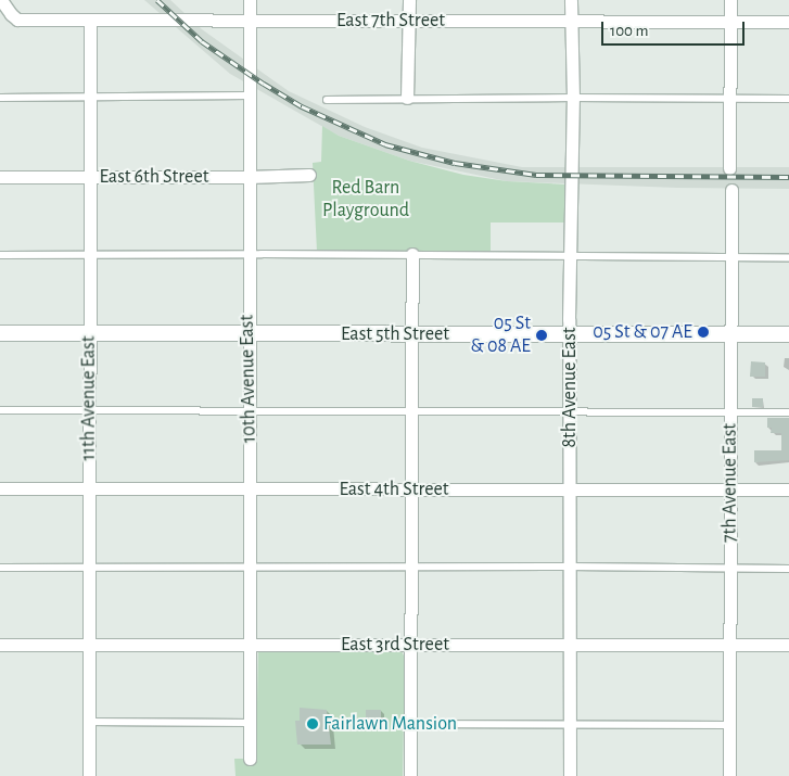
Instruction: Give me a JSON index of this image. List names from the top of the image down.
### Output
{
  "streets": {
    "street": [
      "East 7th Street",
      "East 6th Street",
      "East 5th Street",
      "10th Avenue East",
      "8th Avenue East",
      "11th Avenue East",
      "7th Avenue East",
      "East 4th Street",
      "East 3rd Street"
    ]
  },
  "crossings": [
    ["East 7th Street", "10th Avenue East"],
    ["East 7th Street", "8th Avenue East"],
    ["East 7th Street", "11th Avenue East"],
    ["East 6th Street", "10th Avenue East"],
    ["East 6th Street", "11th Avenue East"],
    ["East 5th Street", "10th Avenue East"],
    ["East 5th Street", "8th Avenue East"],
    ["East 5th Street", "11th Avenue East"],
    ["East 5th Street", "7th Avenue East"],
    ["10th Avenue East", "East 4th Street"],
    ["10th Avenue East", "East 3rd Street"],
    ["8th Avenue East", "East 4th Street"],
    ["8th Avenue East", "East 3rd Street"],
    ["11th Avenue East", "East 4th Street"],
    ["11th Avenue East", "East 3rd Street"],
    ["7th Avenue East", "East 4th Street"],
    ["7th Avenue East", "East 3rd Street"]
  ],
  "parks": ["Red Barn Playground"],
  "places": ["05 St & 07 AE", "05 St & 08 AE", "Fairlawn Mansion"],
  "scale_bar": "100 m"
}
